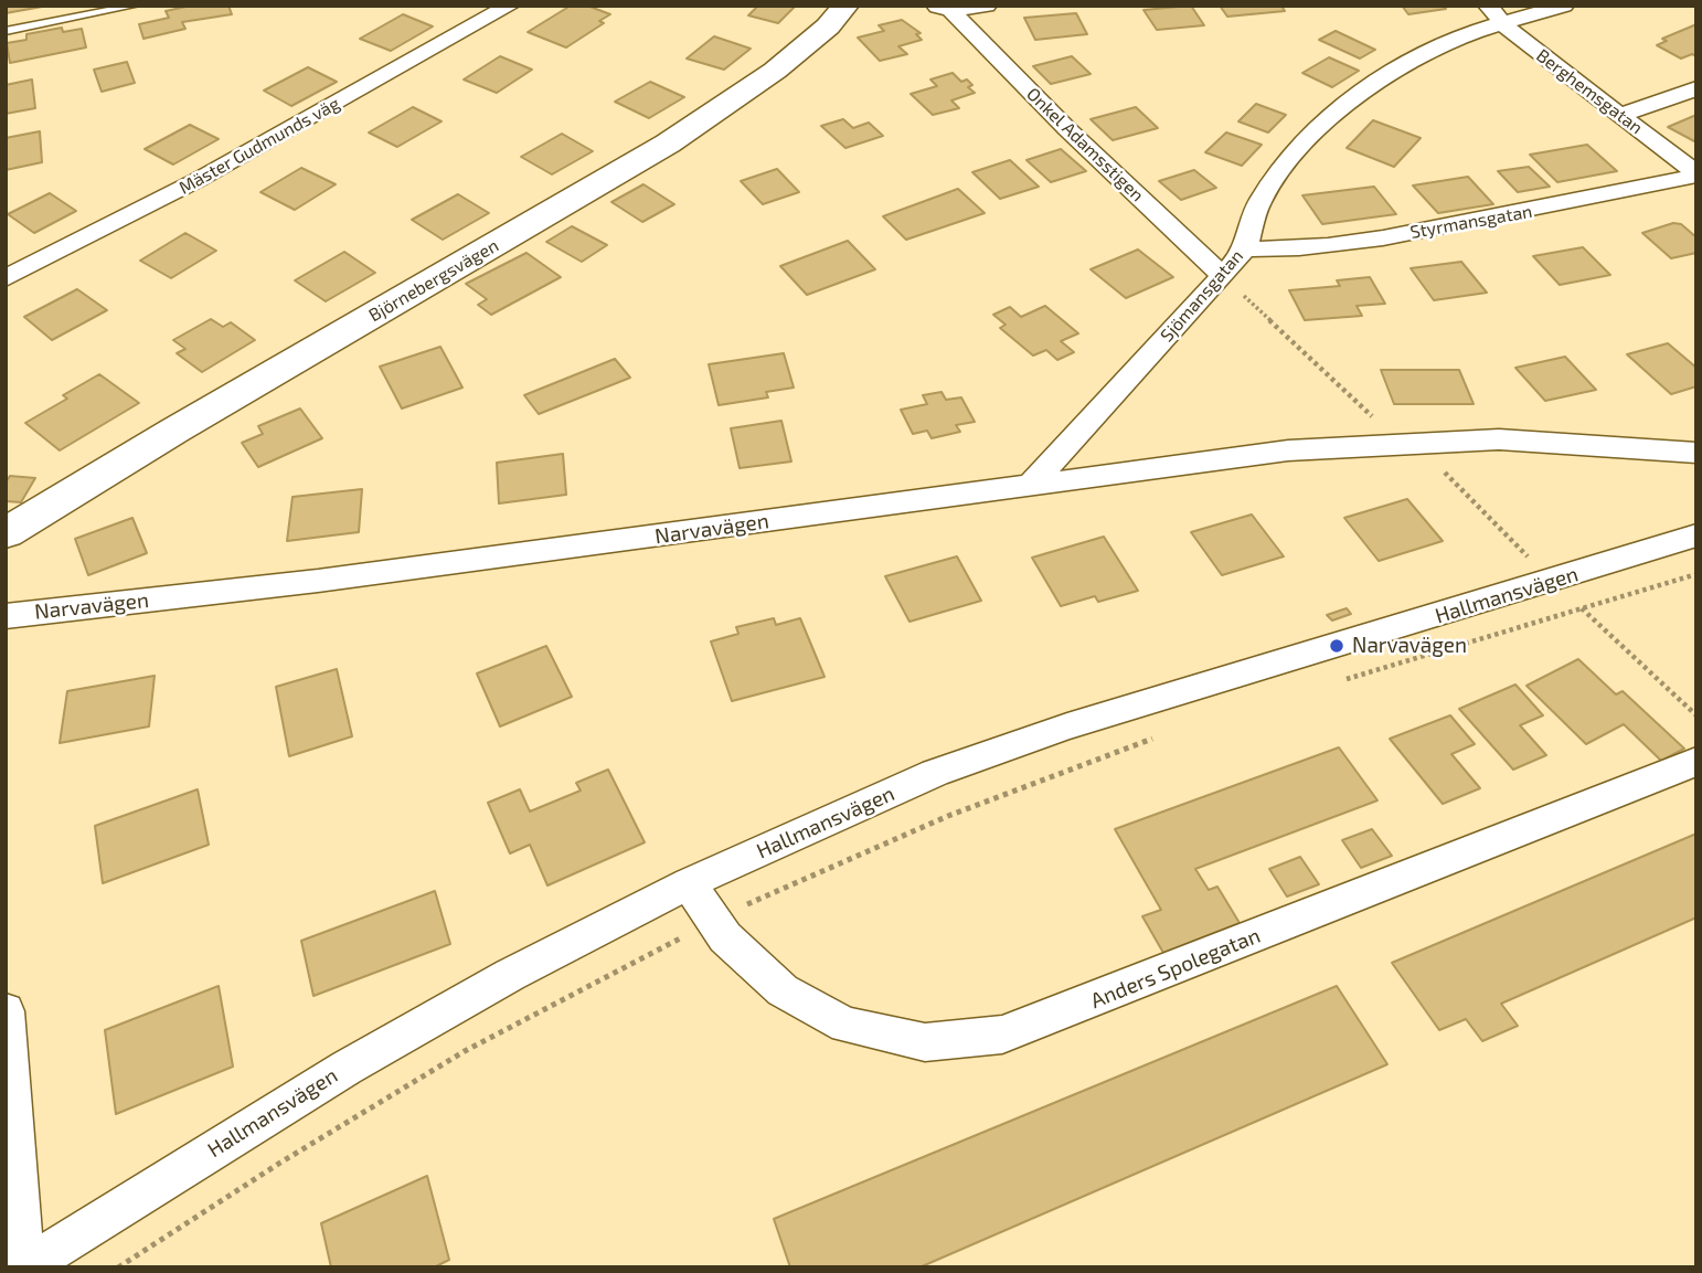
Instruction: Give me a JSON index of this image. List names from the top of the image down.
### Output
{
  "streets": {
    "street": [
      "Berghemsgatan",
      "Onkel Adamsstigen",
      "Mäster Gudmunds väg",
      "Styrmansgatan",
      "Björnebergsvägen",
      "Sjömansgatan",
      "Narvavägen",
      "Hallmansvägen",
      "Anders Spolegatan"
    ]
  },
  "crossings": [
    ["Berghemsgatan", "Styrmansgatan"],
    ["Berghemsgatan", "Sjömansgatan"],
    ["Onkel Adamsstigen", "Sjömansgatan"],
    ["Styrmansgatan", "Sjömansgatan"],
    ["Sjömansgatan", "Narvavägen"],
    ["Hallmansvägen", "Anders Spolegatan"]
  ],
  "places": ["Narvavägen"]
}
